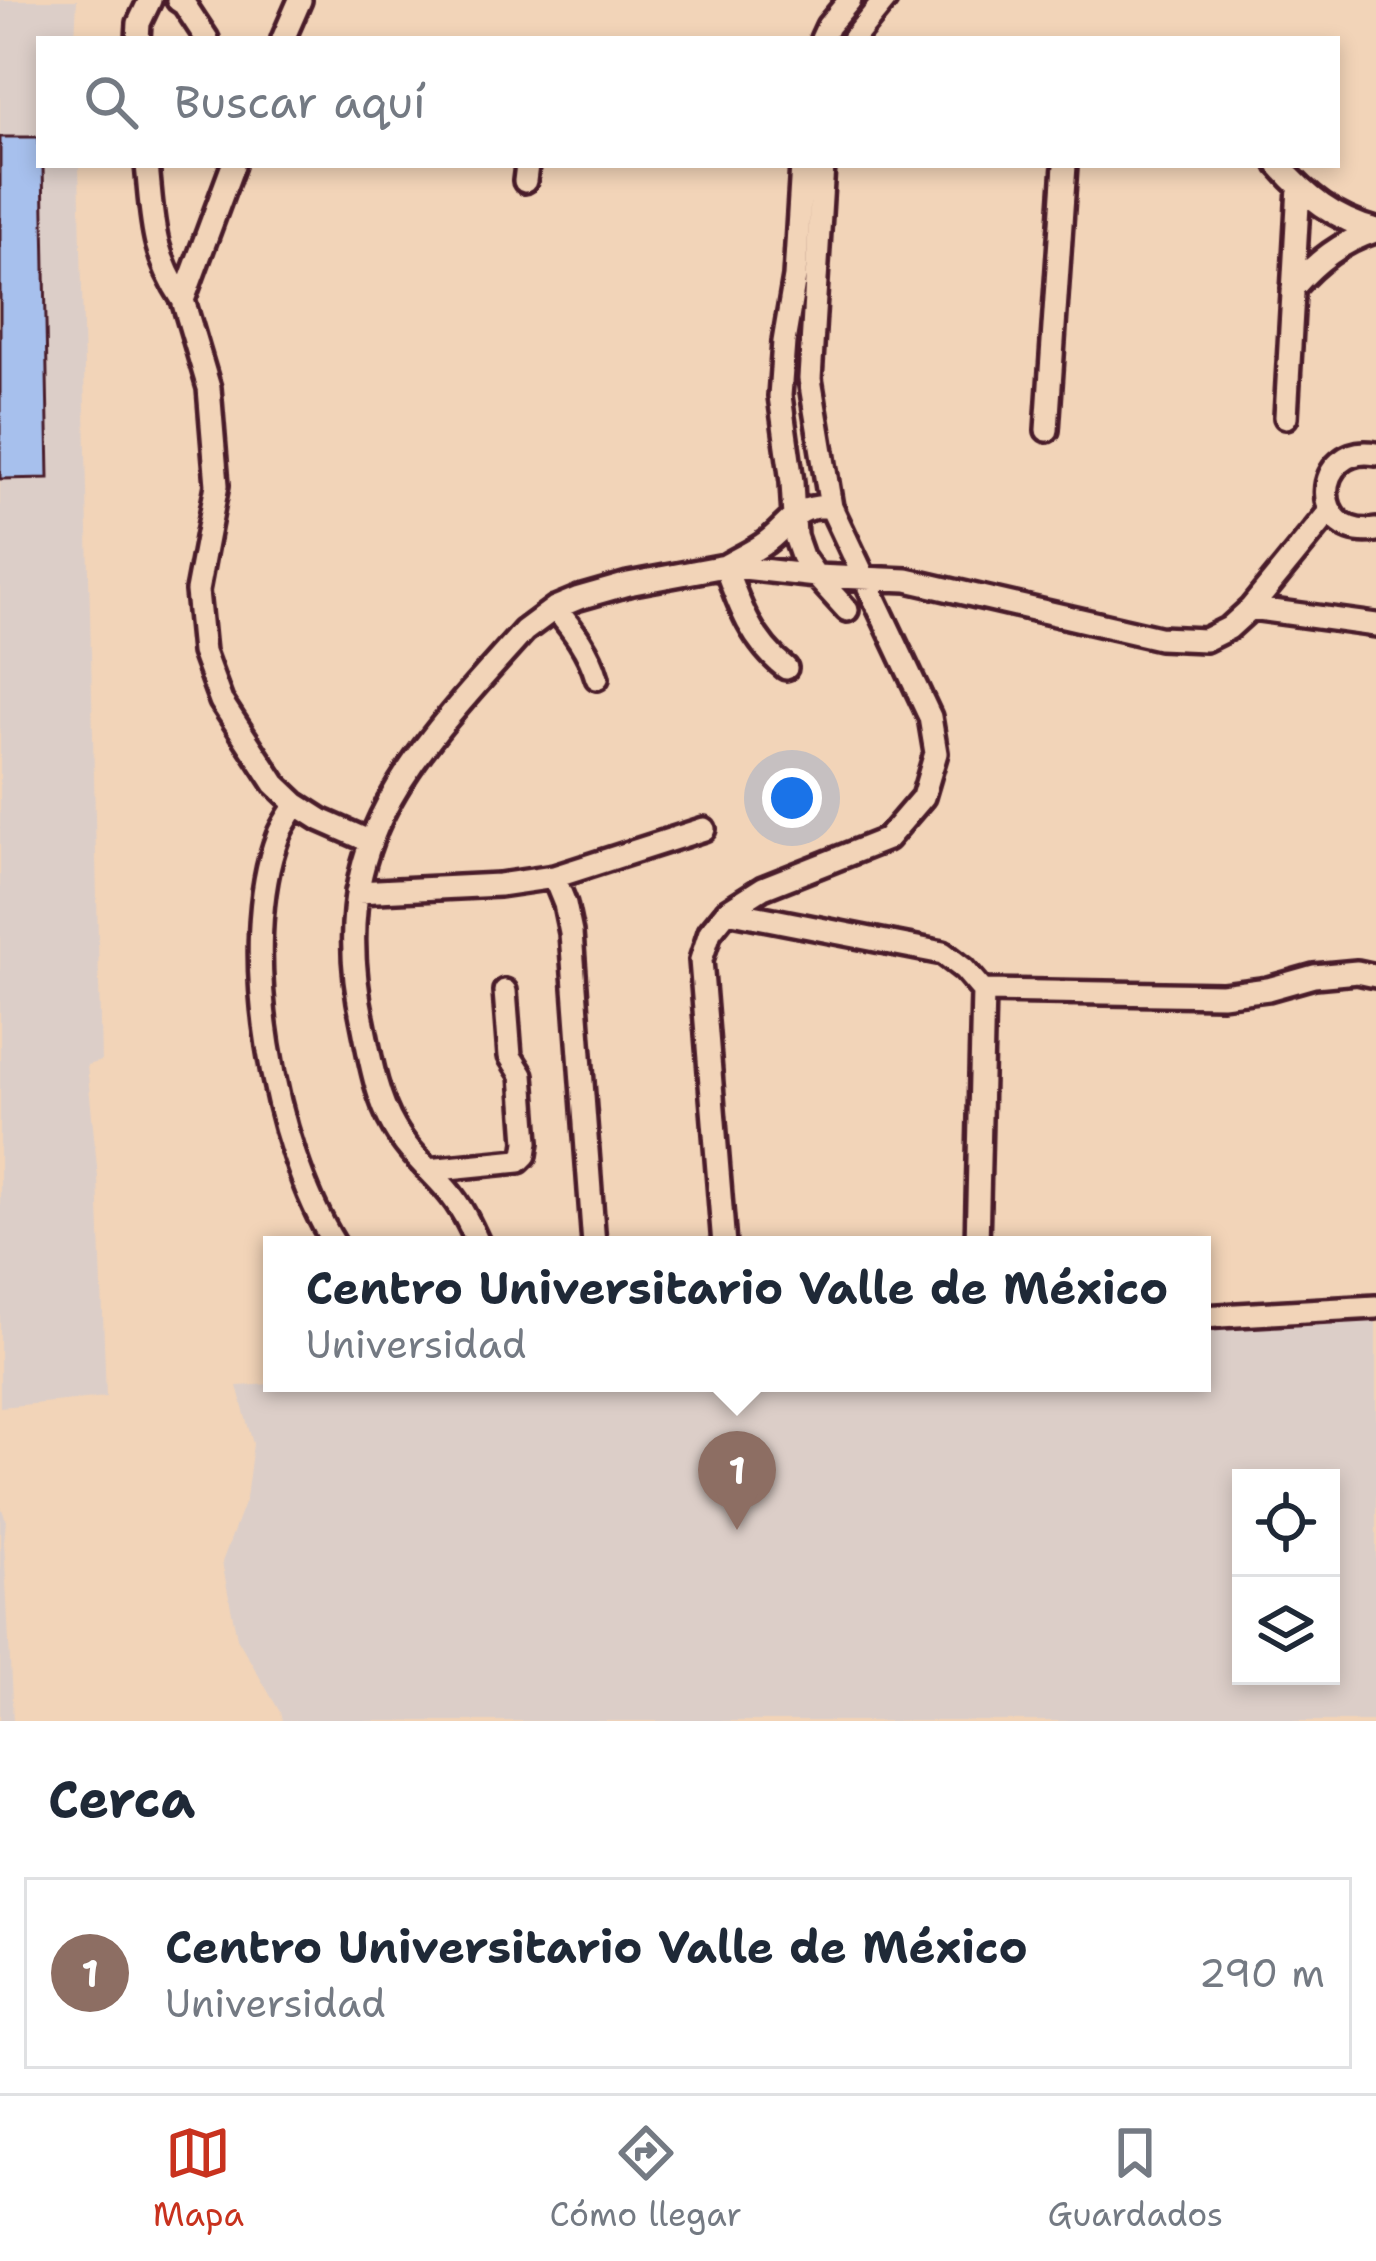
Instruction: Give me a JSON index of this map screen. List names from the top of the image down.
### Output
{
  "page": {
    "search": "Buscar aquí",
    "popup": ["Centro Universitario Valle de México", "Universidad"],
    "pins": "1",
    "heading": "Cerca",
    "list": [
      {
        "mark": "1",
        "name": "Centro Universitario Valle de México",
        "note": "Universidad",
        "value": "290 m"
      }
    ],
    "nav": ["Mapa", "Cómo llegar", "Guardados"]
  }
}
